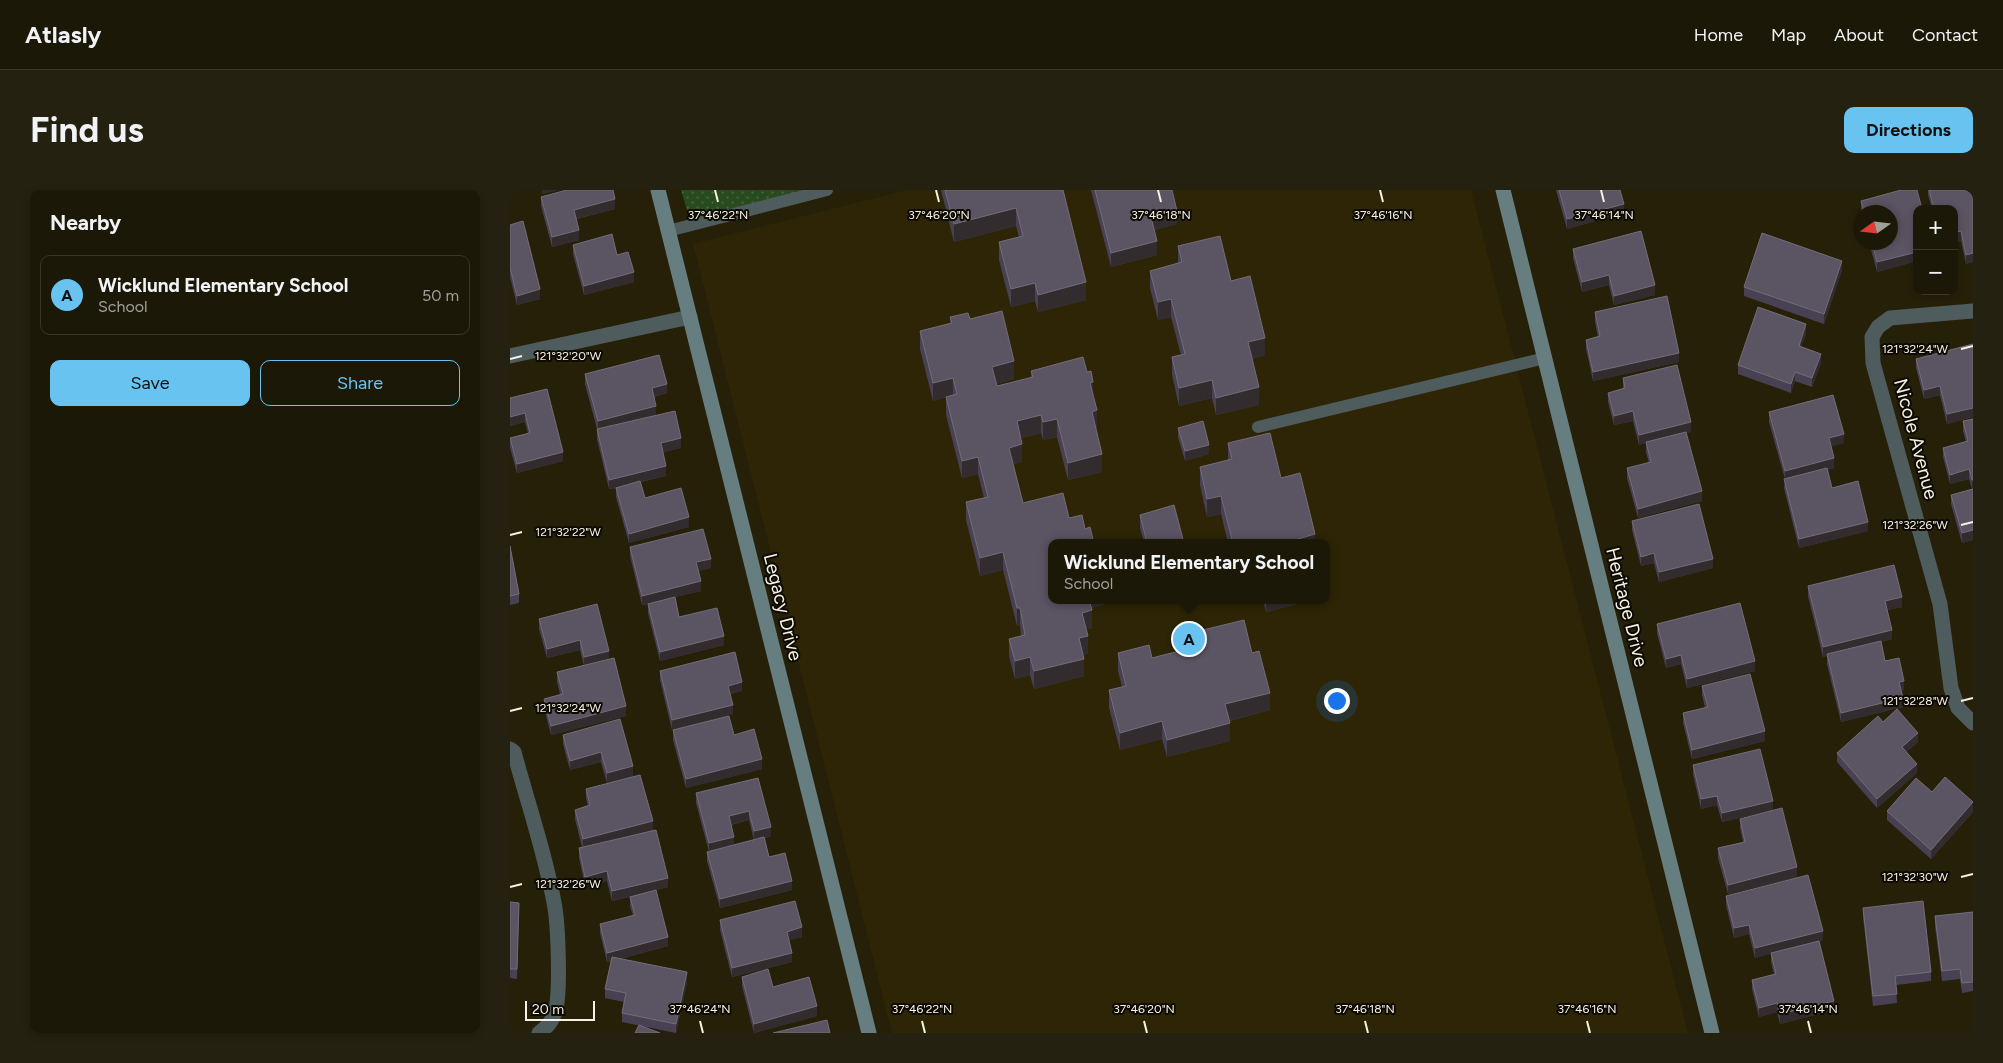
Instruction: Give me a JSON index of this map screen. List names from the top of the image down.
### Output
{
  "streets": {
    "street": ["Nicole Avenue", "Legacy Drive", "Heritage Drive"]
  },
  "scale_bar": "20 m",
  "north": "left",
  "page": {
    "header": "Atlasly",
    "nav": [
      "Home",
      "Map",
      "About",
      "Contact"
    ],
    "buttons": [
      "Directions",
      ["Save", "Share"]
    ],
    "title": "Find us",
    "heading": "Nearby",
    "map_buttons": ["+", "−"],
    "list": [
      {
        "mark": "A",
        "name": "Wicklund Elementary School",
        "note": "School",
        "value": "50 m"
      }
    ],
    "popup": ["Wicklund Elementary School", "School"],
    "pins": "A",
    "scale": "20 m"
  },
  "coordinates": [
    "37°46'22\"N",
    "37°46'20\"N",
    "37°46'18\"N",
    "37°46'16\"N",
    "37°46'14\"N",
    "121°32'24\"W",
    "121°32'20\"W",
    "121°32'26\"W",
    "121°32'22\"W",
    "121°32'28\"W",
    "121°32'30\"W",
    "37°46'24\"N"
  ]
}
